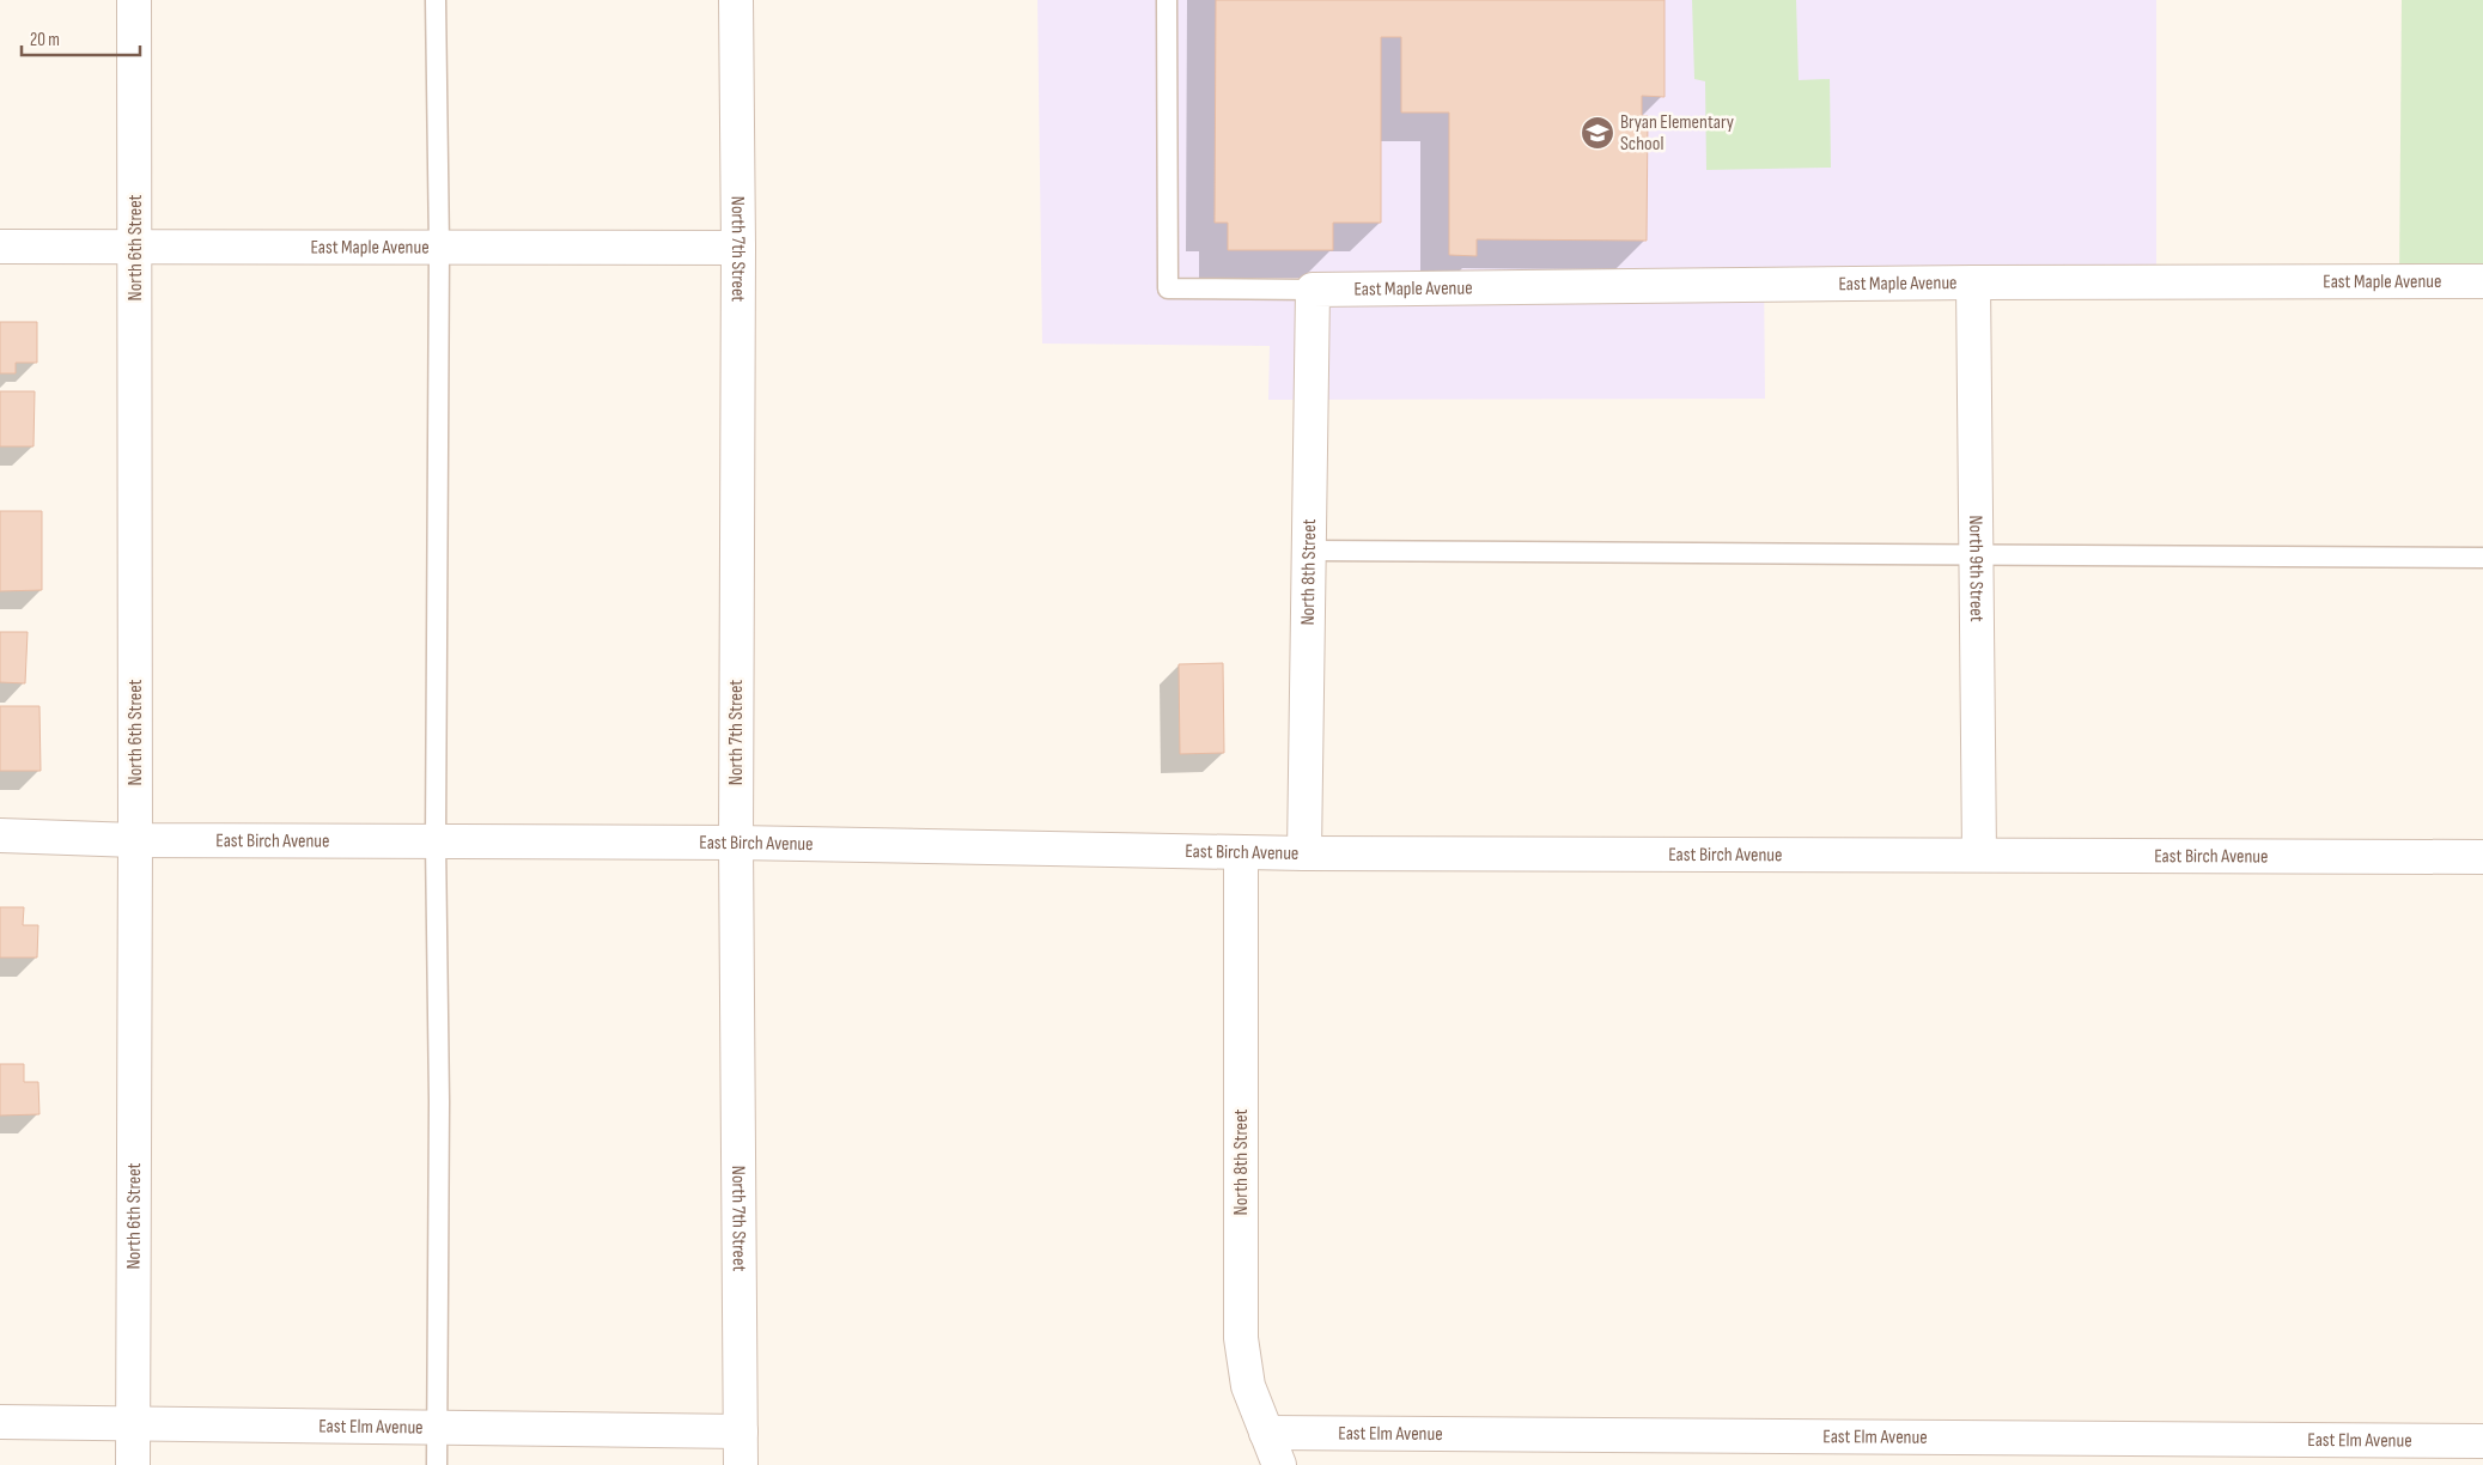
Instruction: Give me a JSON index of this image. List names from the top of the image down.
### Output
{
  "streets": {
    "street": [
      "North 6th Street",
      "East Maple Avenue",
      "North 7th Street",
      "North 9th Street",
      "North 8th Street",
      "East Birch Avenue",
      "East Elm Avenue"
    ]
  },
  "crossings": [
    ["North 6th Street", "East Maple Avenue"],
    ["North 6th Street", "East Birch Avenue"],
    ["North 6th Street", "East Elm Avenue"],
    ["East Maple Avenue", "North 7th Street"],
    ["East Maple Avenue", "North 9th Street"],
    ["East Maple Avenue", "North 8th Street"],
    ["North 7th Street", "East Birch Avenue"],
    ["North 7th Street", "East Elm Avenue"],
    ["North 9th Street", "East Birch Avenue"],
    ["North 8th Street", "East Birch Avenue"],
    ["North 8th Street", "East Elm Avenue"]
  ],
  "places": {
    "school or university": ["Bryan Elementary School"]
  },
  "scale_bar": "20 m"
}
